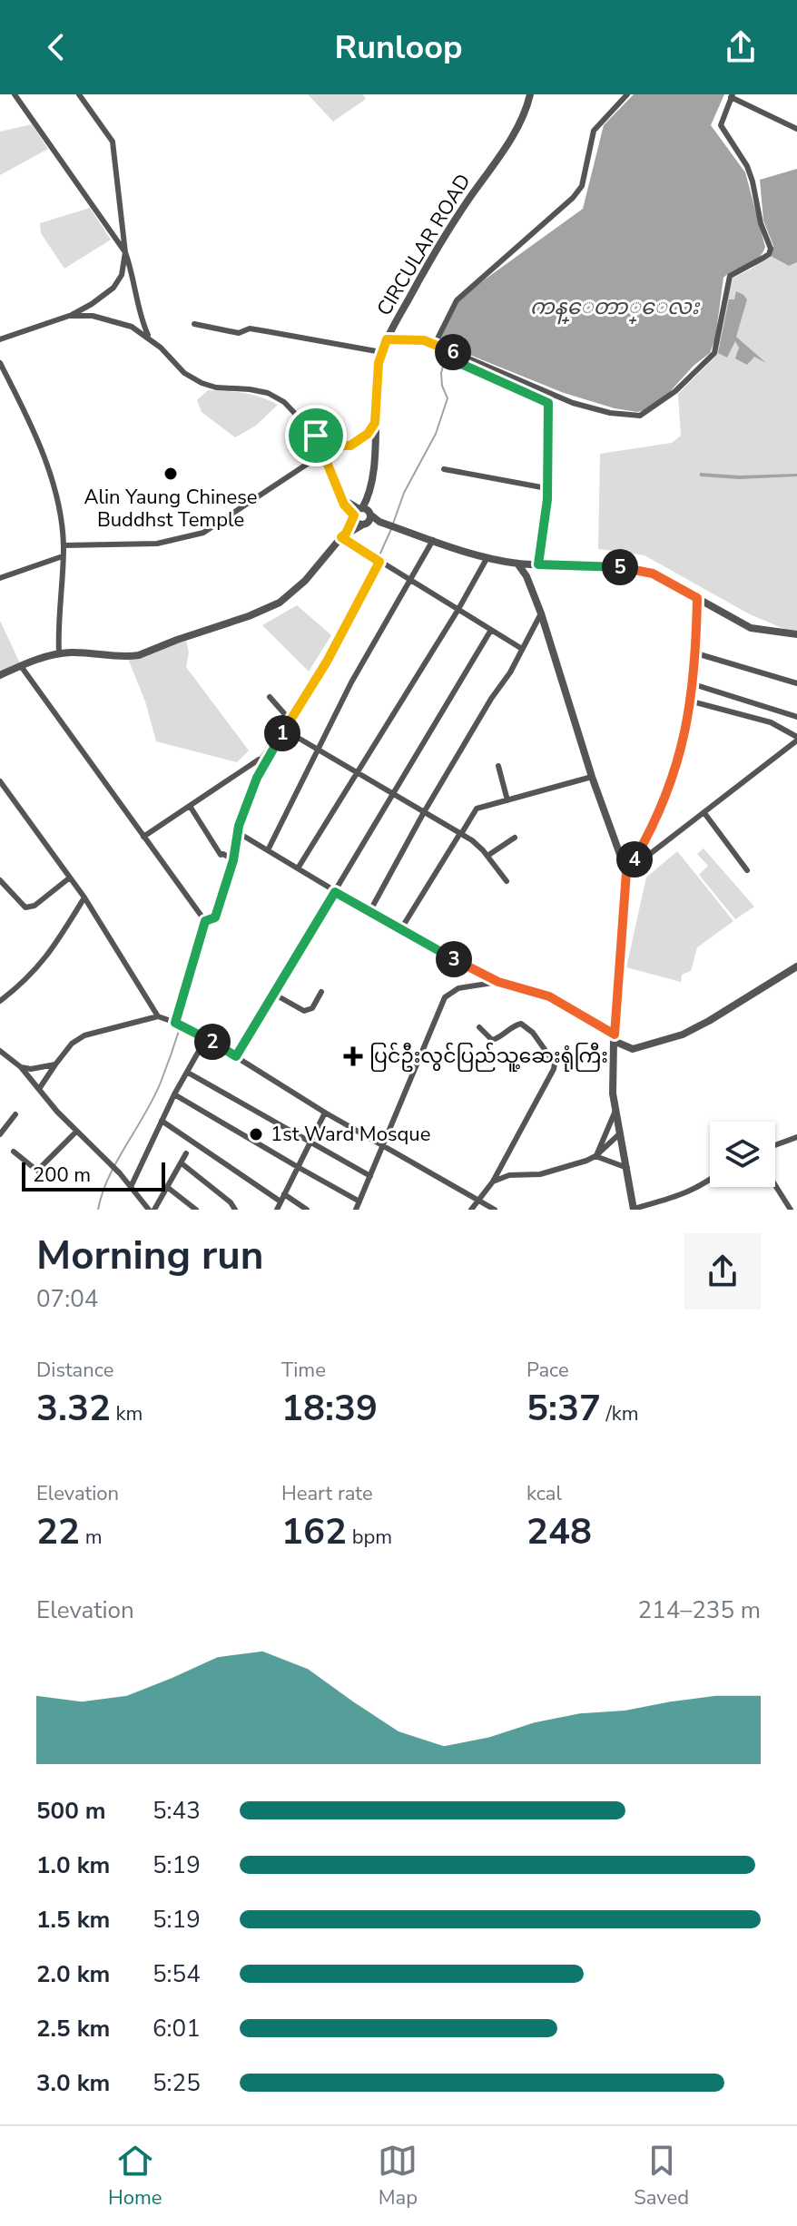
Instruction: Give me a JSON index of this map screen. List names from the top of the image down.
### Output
{
  "streets": {
    "street": ["CIRCULAR ROAD"]
  },
  "water": ["ကန္ေတာ္ေလး"],
  "places": {
    "other": ["Alin Yaung Chinese Buddhst Temple", "1st Ward Mosque"],
    "health": ["ပြင်ဦးလွင်ပြည်သူ့ဆေးရုံကြီး"]
  },
  "scale_bar": "200 m",
  "page": {
    "header": "Runloop",
    "pins": [
      "6",
      "5",
      "1",
      "4",
      "3",
      "2"
    ],
    "scale": "200 m",
    "heading": ["Morning run", "07:04"],
    "stats": [
      ["Distance", "3.32 km"],
      ["Time", "18:39"],
      ["Pace", "5:37 /km"],
      ["Elevation", "22 m"],
      ["Heart rate", "162 bpm"],
      ["kcal", "248"]
    ],
    "chart": ["Elevation", "214–235 m"],
    "list": [
      {
        "name": "500 m",
        "note": "5:43"
      },
      {
        "name": "1.0 km",
        "note": "5:19"
      },
      {
        "name": "1.5 km",
        "note": "5:19"
      },
      {
        "name": "2.0 km",
        "note": "5:54"
      },
      {
        "name": "2.5 km",
        "note": "6:01"
      },
      {
        "name": "3.0 km",
        "note": "5:25"
      }
    ],
    "tabs": ["Home", "Map", "Saved"]
  }
}
